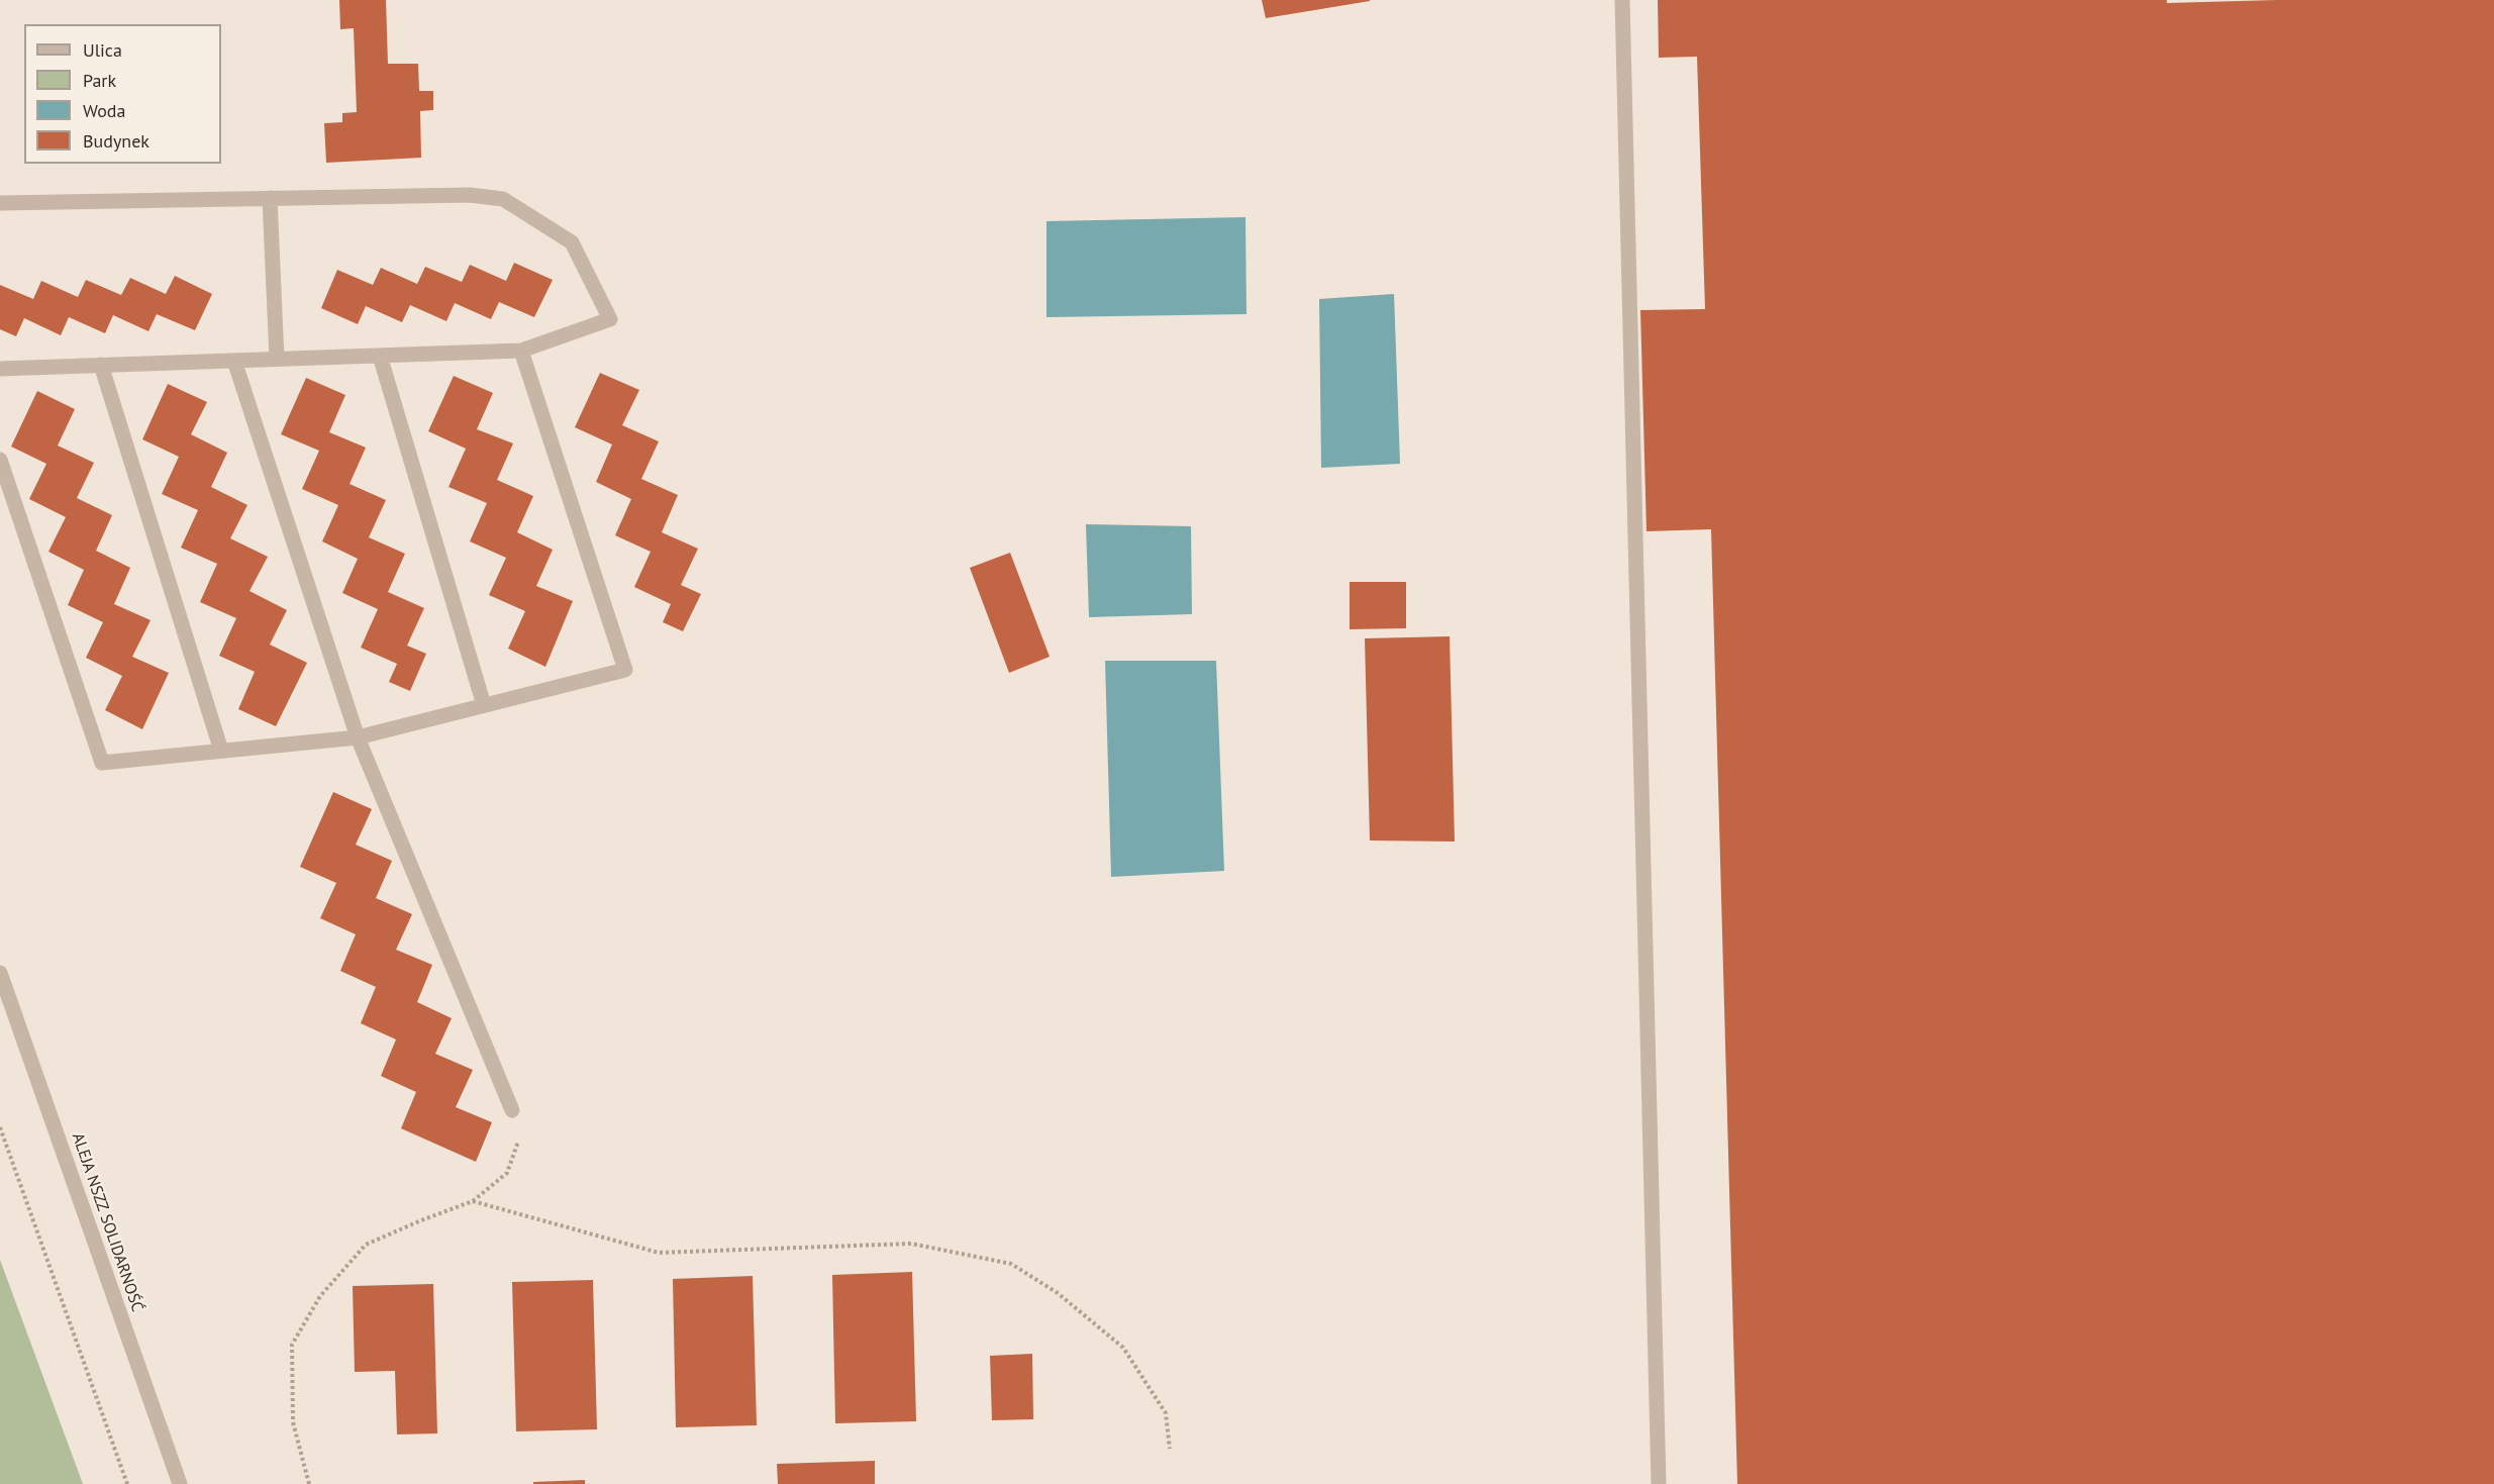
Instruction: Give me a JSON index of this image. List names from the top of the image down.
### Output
{
  "streets": {
    "street": ["ALEJA NSZZ SOLIDARNOŚĆ"]
  },
  "legend": [
    "Ulica",
    "Park",
    "Woda",
    "Budynek"
  ]
}
